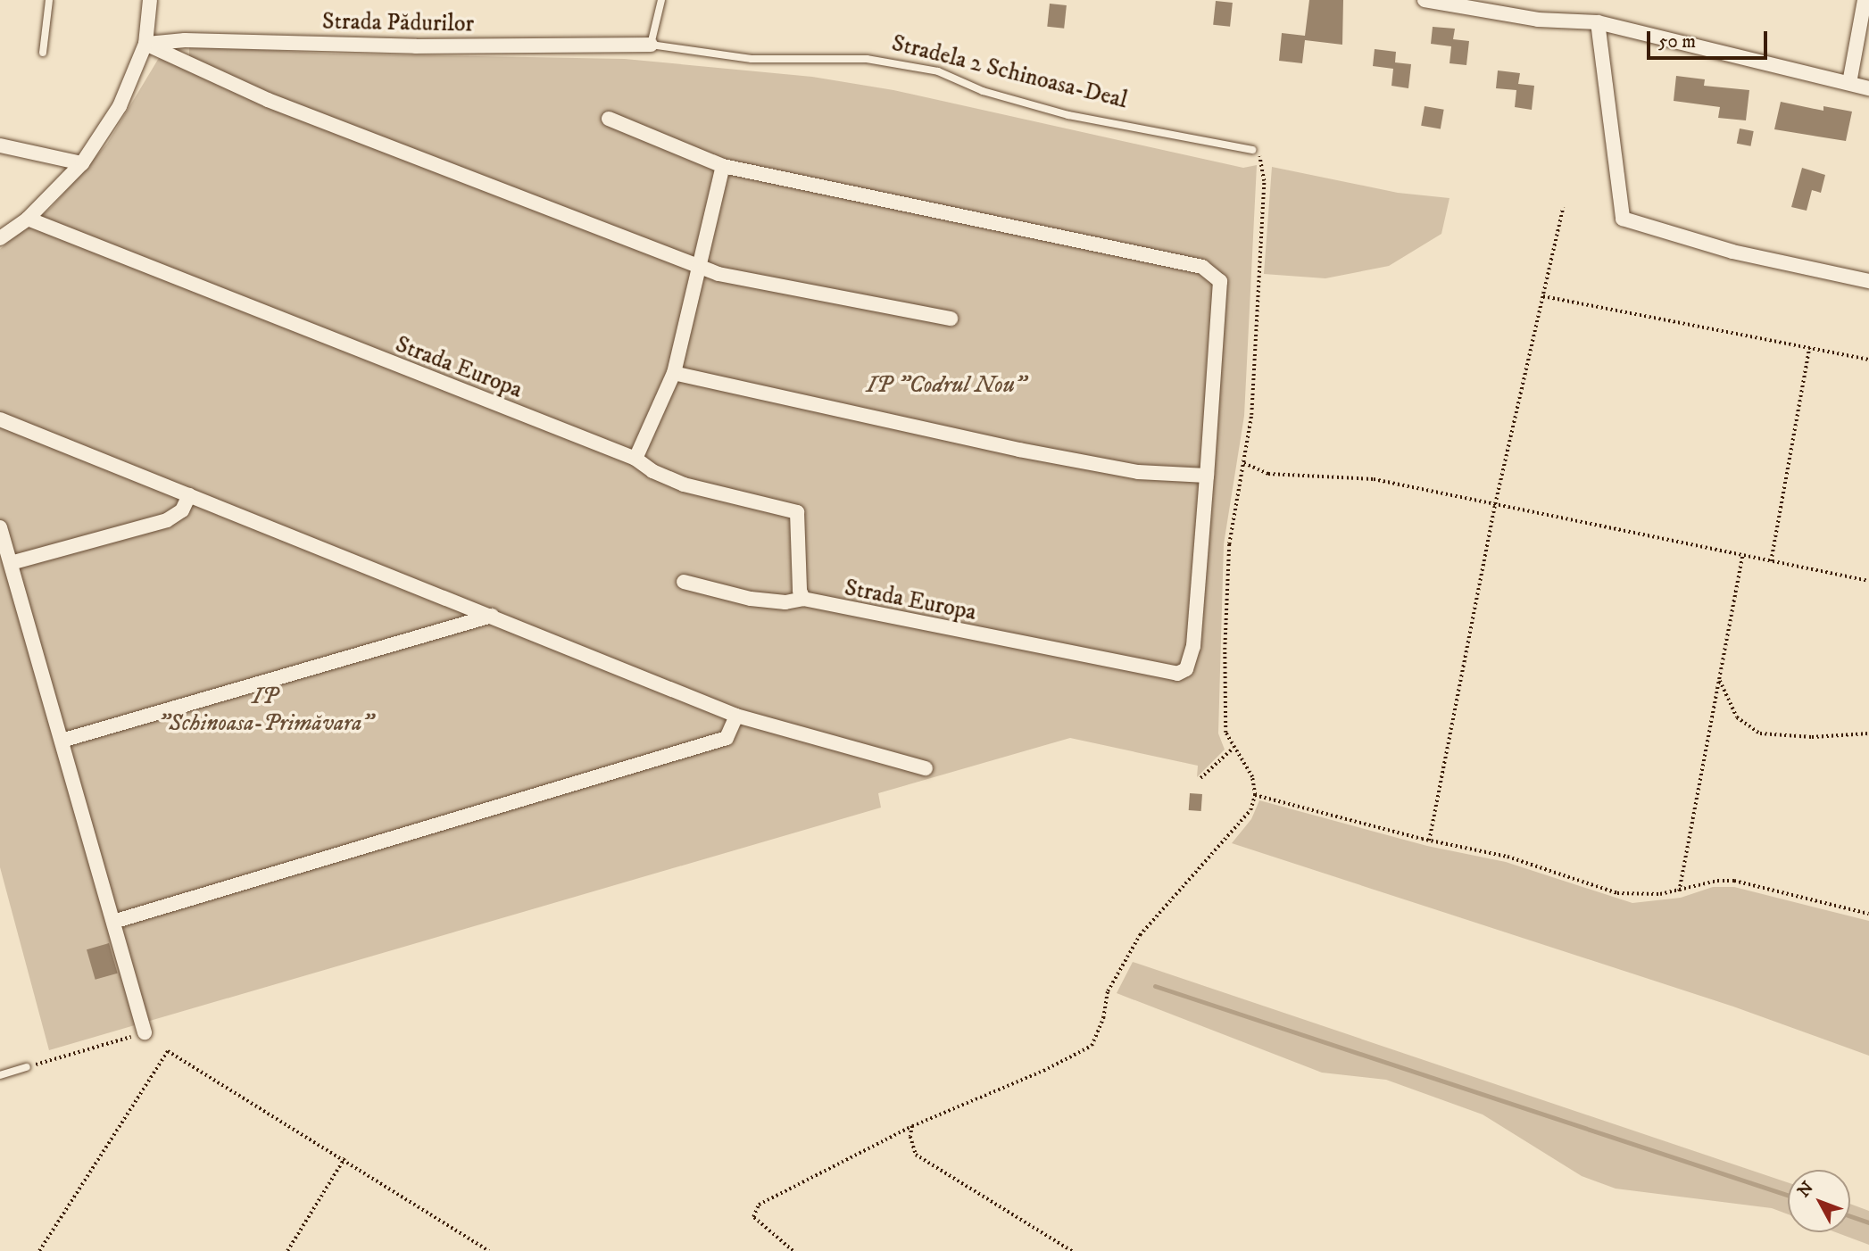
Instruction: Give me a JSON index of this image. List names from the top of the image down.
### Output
{
  "streets": {
    "street": ["Strada Pădurilor", "Strada Europa"],
    "lane": ["Stradela 2 Schinoasa-Deal"]
  },
  "crossings": [
    ["Strada Pădurilor", "Stradela 2 Schinoasa-Deal"]
  ],
  "parks": ["IP \"Codrul Nou\"", "IP \"Schinoasa-Primăvara\""],
  "scale_bar": "50 m",
  "north": "top left"
}
